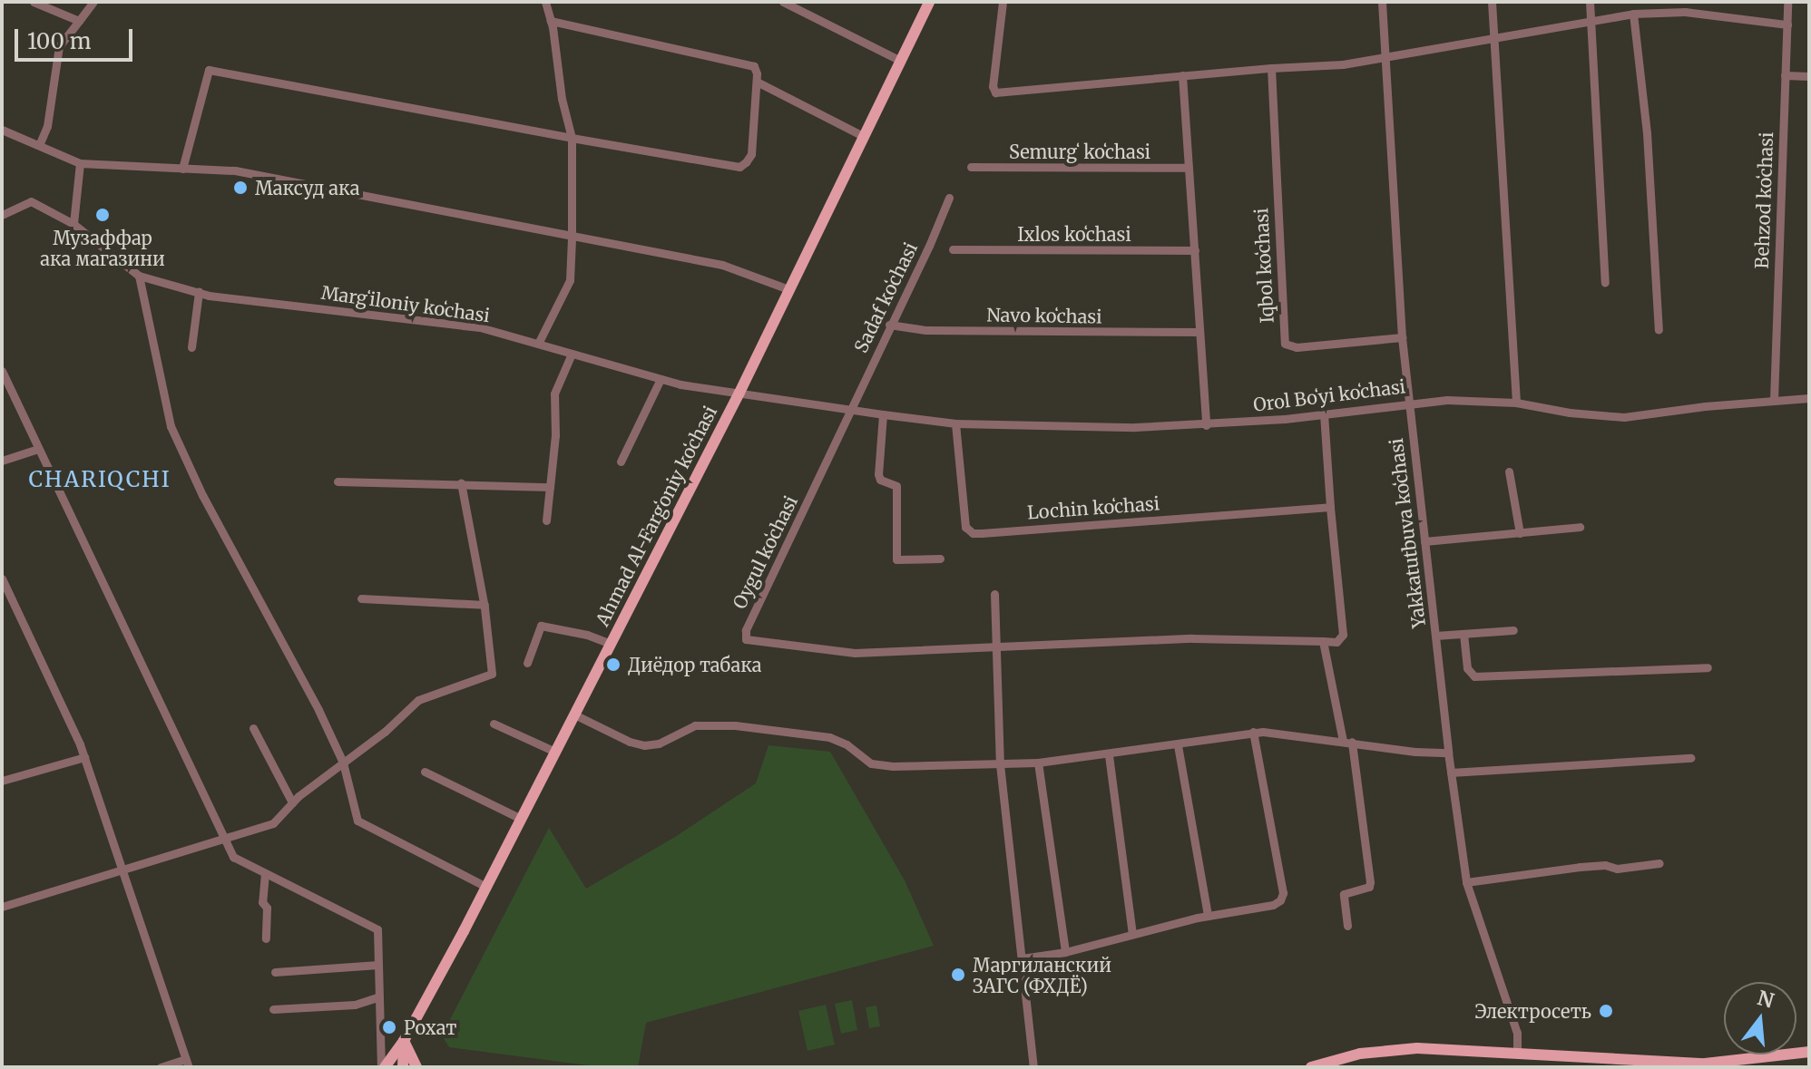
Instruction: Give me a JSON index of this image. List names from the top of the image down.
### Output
{
  "streets": {
    "main road": ["Ahmad Al-Fargʻoniy koʻchasi"],
    "street": [
      "Semurgʻ koʻchasi",
      "Behzod koʻchasi",
      "Ixlos koʻchasi",
      "Iqbol koʻchasi",
      "Sadaf koʻchasi",
      "Margʻiloniy koʻchasi",
      "Navo koʻchasi",
      "Orol Boʻyi koʻchasi",
      "Lochin koʻchasi",
      "Yakkatutbuva koʻchasi",
      "Oygul koʻchasi"
    ]
  },
  "crossings": [
    ["Behzod koʻchasi", "Orol Boʻyi koʻchasi"],
    ["Iqbol koʻchasi", "Yakkatutbuva koʻchasi"],
    ["Sadaf koʻchasi", "Margʻiloniy koʻchasi"],
    ["Sadaf koʻchasi", "Navo koʻchasi"],
    ["Sadaf koʻchasi", "Orol Boʻyi koʻchasi"],
    ["Sadaf koʻchasi", "Oygul koʻchasi"],
    ["Margʻiloniy koʻchasi", "Orol Boʻyi koʻchasi"],
    ["Margʻiloniy koʻchasi", "Ahmad Al-Fargʻoniy koʻchasi"],
    ["Margʻiloniy koʻchasi", "Oygul koʻchasi"],
    ["Orol Boʻyi koʻchasi", "Lochin koʻchasi"],
    ["Orol Boʻyi koʻchasi", "Yakkatutbuva koʻchasi"],
    ["Orol Boʻyi koʻchasi", "Oygul koʻchasi"]
  ],
  "districts": ["CHARIQCHI"],
  "places": [
    "Максуд ака",
    "Музаффар ака магазини",
    "Диёдор табака",
    "Маргиланский ЗАГС (ФХДЁ)",
    "Электросеть",
    "Рохат"
  ],
  "scale_bar": "100 m",
  "north": "top"
}
